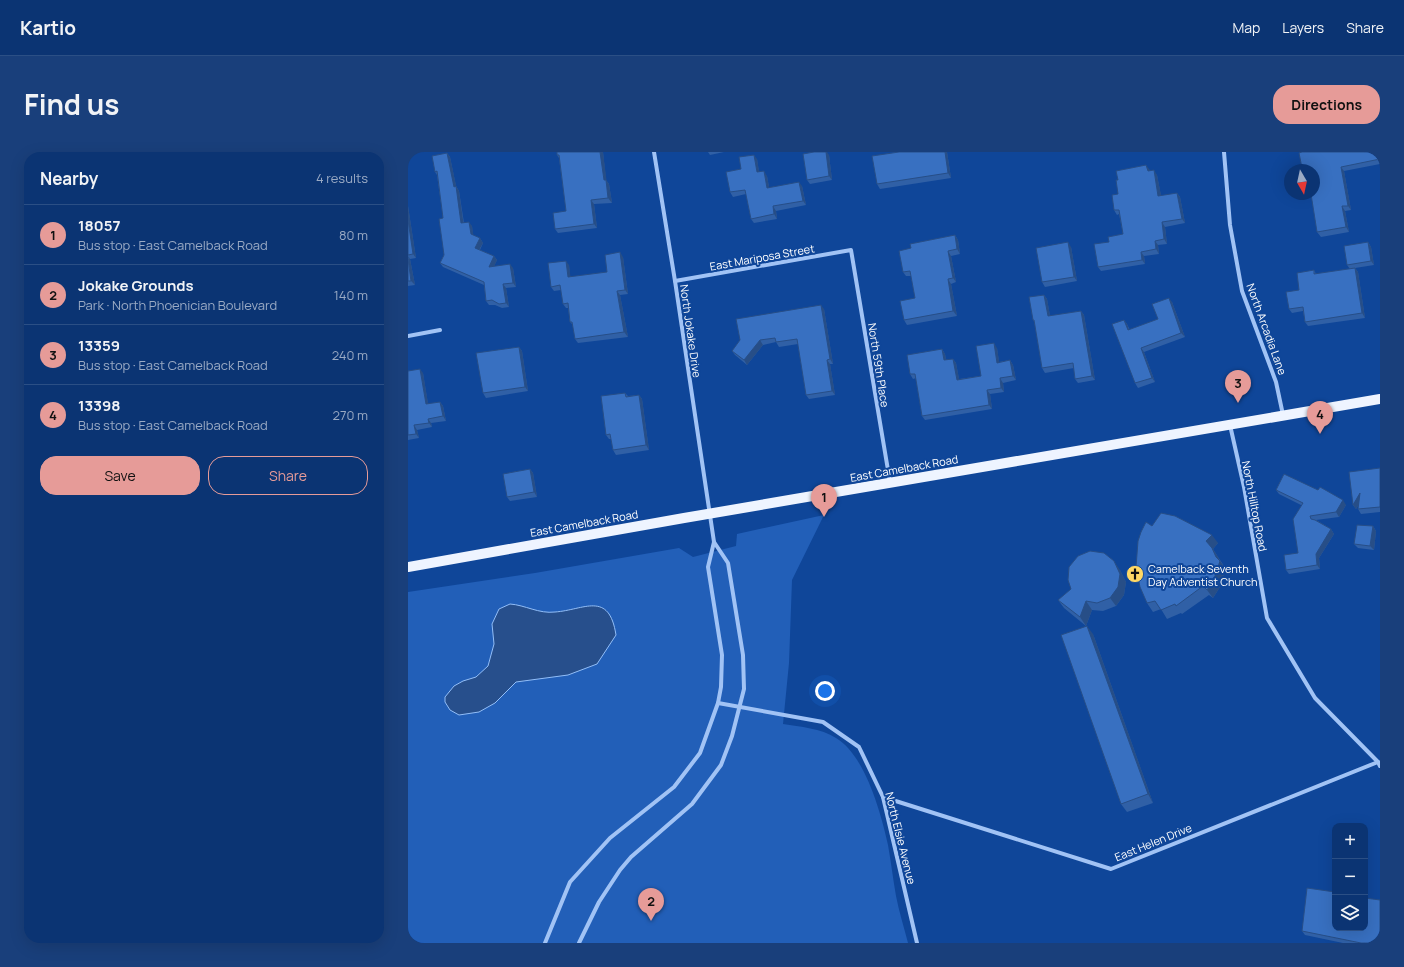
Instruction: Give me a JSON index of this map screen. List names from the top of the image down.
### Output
{
  "streets": {
    "main road": ["East Camelback Road"],
    "street": [
      "East Mariposa Street",
      "North Arcadia Lane",
      "North Jokake Drive",
      "North 59th Place",
      "North Hilltop Road",
      "North Elsie Avenue",
      "East Helen Drive"
    ]
  },
  "crossings": [
    ["East Mariposa Street", "North Jokake Drive"],
    ["East Mariposa Street", "North 59th Place"],
    ["North Arcadia Lane", "East Camelback Road"],
    ["North Jokake Drive", "East Camelback Road"],
    ["North 59th Place", "East Camelback Road"],
    ["East Camelback Road", "North Hilltop Road"],
    ["North Hilltop Road", "East Helen Drive"],
    ["North Elsie Avenue", "East Helen Drive"]
  ],
  "places": {
    "church": ["Camelback Seventh Day Adventist Church"]
  },
  "north": "bottom",
  "page": {
    "header": "Kartio",
    "nav": ["Map", "Layers", "Share"],
    "title": "Find us",
    "buttons": [
      "Directions",
      ["Save", "Share"]
    ],
    "heading": ["Nearby", "4 results"],
    "list": [
      {
        "mark": "1",
        "name": "18057",
        "note": "Bus stop · East Camelback Road",
        "value": "80 m"
      },
      {
        "mark": "2",
        "name": "Jokake Grounds",
        "note": "Park · North Phoenician Boulevard",
        "value": "140 m"
      },
      {
        "mark": "3",
        "name": "13359",
        "note": "Bus stop · East Camelback Road",
        "value": "240 m"
      },
      {
        "mark": "4",
        "name": "13398",
        "note": "Bus stop · East Camelback Road",
        "value": "270 m"
      }
    ],
    "pins": [
      "3",
      "4",
      "1",
      "2"
    ],
    "map_buttons": ["+", "−"]
  }
}
